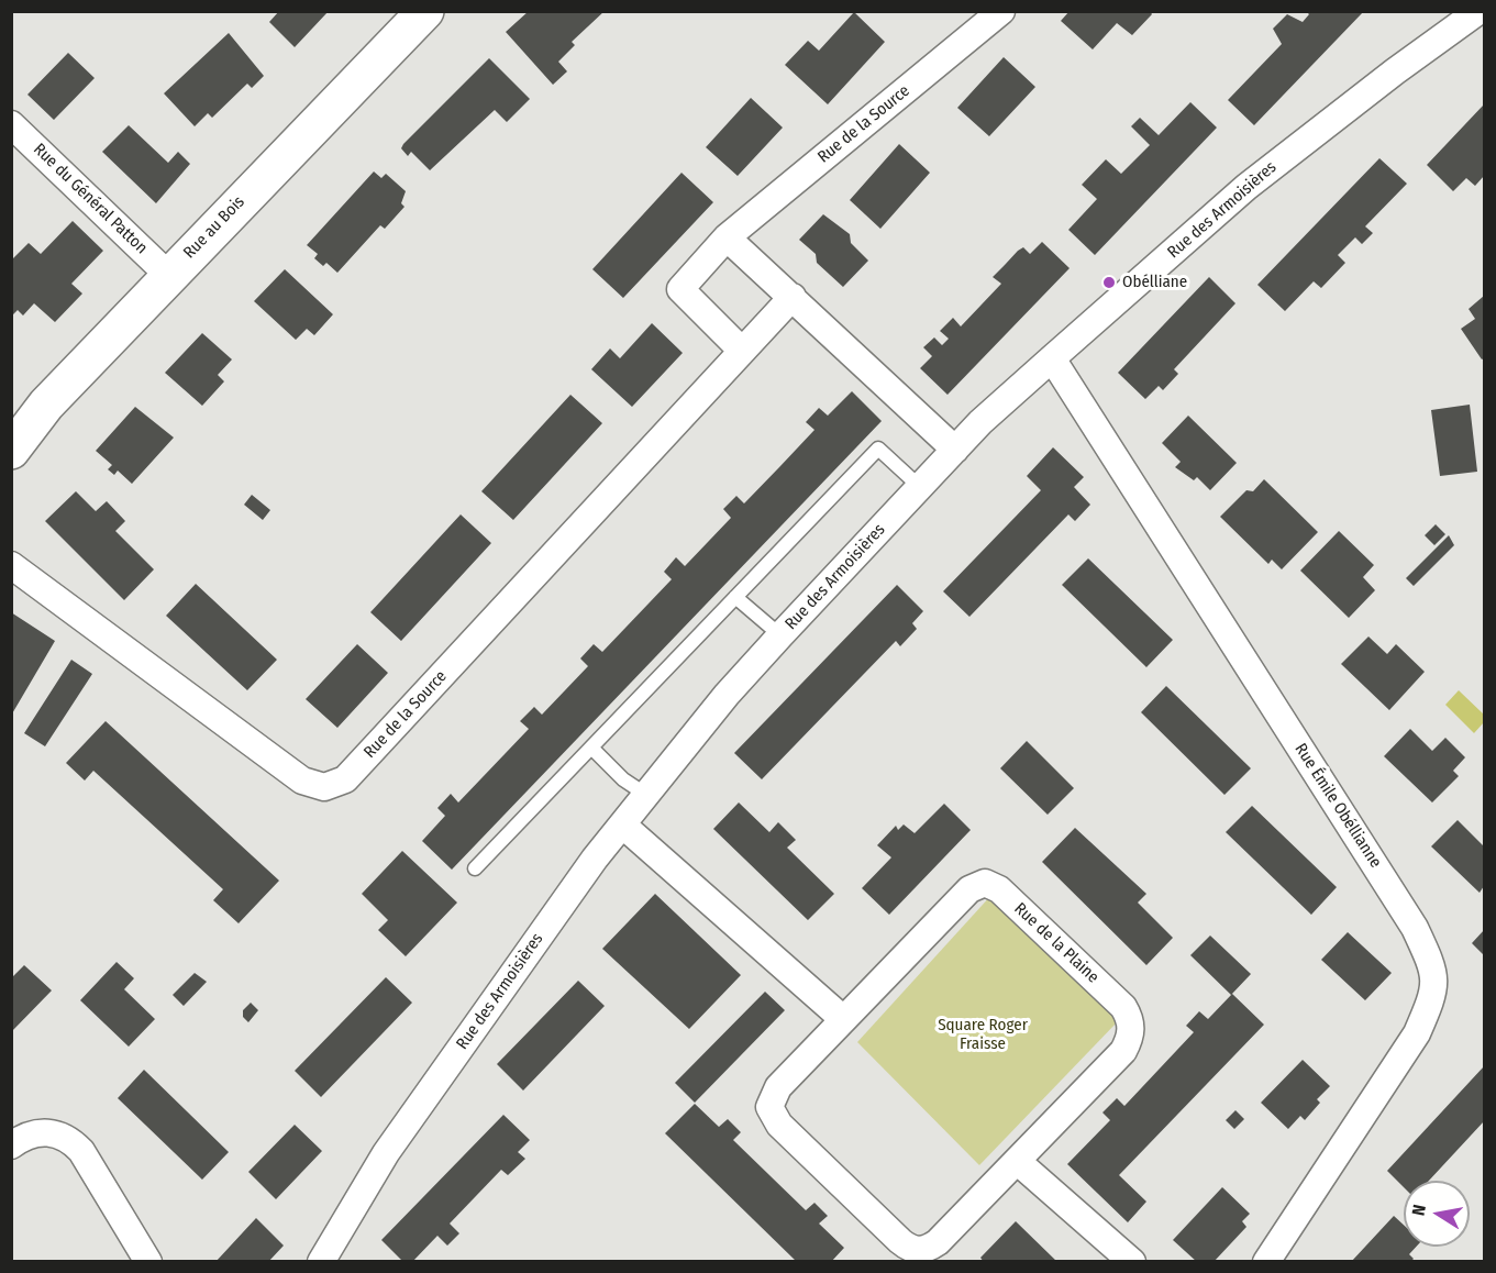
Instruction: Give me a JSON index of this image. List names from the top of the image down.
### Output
{
  "streets": {
    "main road": ["Rue au Bois"],
    "street": [
      "Rue de la Source",
      "Rue du Général Patton",
      "Rue des Armoisières",
      "Rue Émile Obéllianne",
      "Rue de la Plaine"
    ]
  },
  "crossings": [
    ["Rue du Général Patton", "Rue au Bois"],
    ["Rue des Armoisières", "Rue Émile Obéllianne"]
  ],
  "parks": ["Square Roger Fraisse"],
  "places": ["Obélliane"],
  "north": "left"
}
